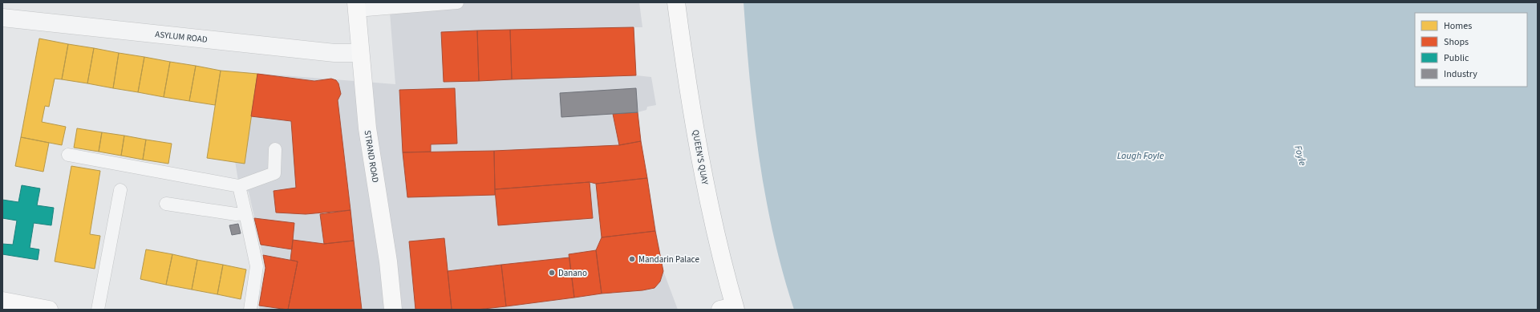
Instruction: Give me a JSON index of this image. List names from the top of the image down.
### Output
{
  "streets": {
    "main road": ["STRAND ROAD", "QUEEN'S QUAY"],
    "street": ["ASYLUM ROAD"]
  },
  "crossings": [
    ["ASYLUM ROAD", "STRAND ROAD"]
  ],
  "water": ["Lough Foyle", "Foyle"],
  "places": ["Mandarin Palace", "Danano"],
  "legend": [
    "Homes",
    "Shops",
    "Public",
    "Industry"
  ]
}
